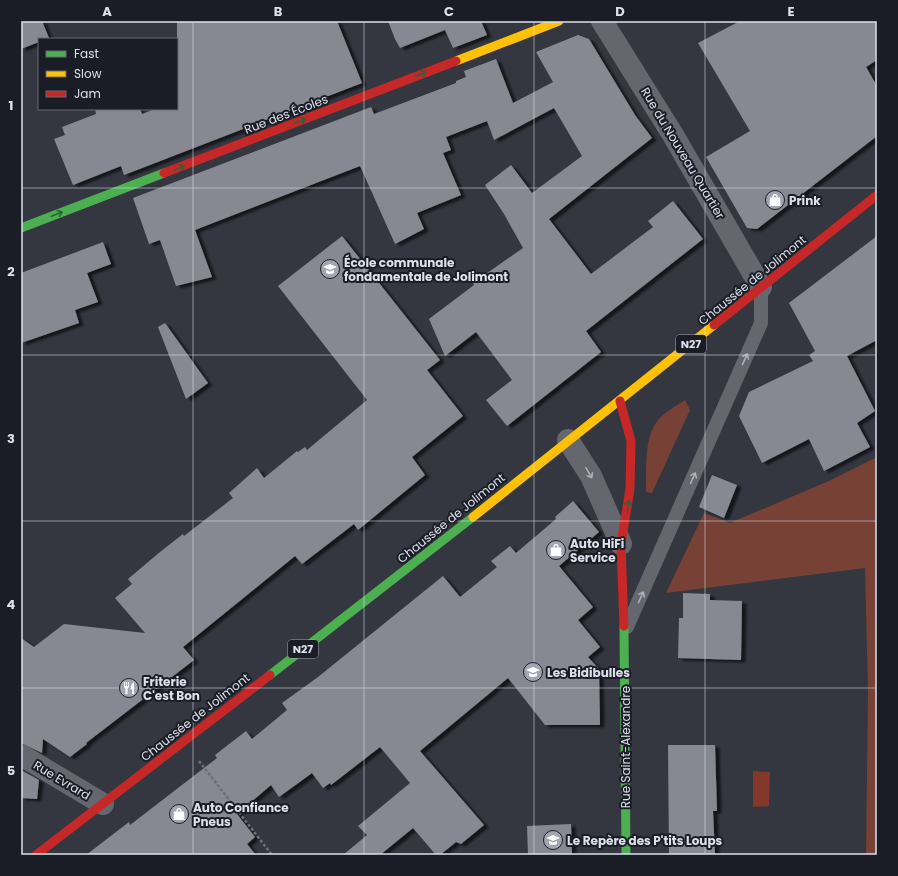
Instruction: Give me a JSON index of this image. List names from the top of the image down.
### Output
{
  "streets": {
    "main road": [
      "Rue des Écoles",
      "Chaussée de Jolimont",
      "N27",
      "Rue Saint-Alexandre"
    ],
    "street": ["Rue du Nouveau Quartier", "Rue Evrard"]
  },
  "crossings": [
    ["Rue du Nouveau Quartier", "Chaussée de Jolimont"],
    ["Chaussée de Jolimont", "Rue Saint-Alexandre"],
    ["Chaussée de Jolimont", "Rue Evrard"]
  ],
  "one_way": ["Rue des Écoles"],
  "places": {
    "shop": ["Prink", "Auto HiFi Service", "Auto Confiance Pneus"],
    "school or university": ["École communale fondamentale de Jolimont", "Les Bidibulles", "Le Repère des P'tits Loups"],
    "restaurant": ["Friterie C'est Bon"]
  },
  "legend": ["Fast", "Slow", "Jam"],
  "grid": {
    "columns": [
      "A",
      "B",
      "C",
      "D",
      "E"
    ],
    "rows": [
      "1",
      "2",
      "3",
      "4",
      "5"
    ]
  }
}
